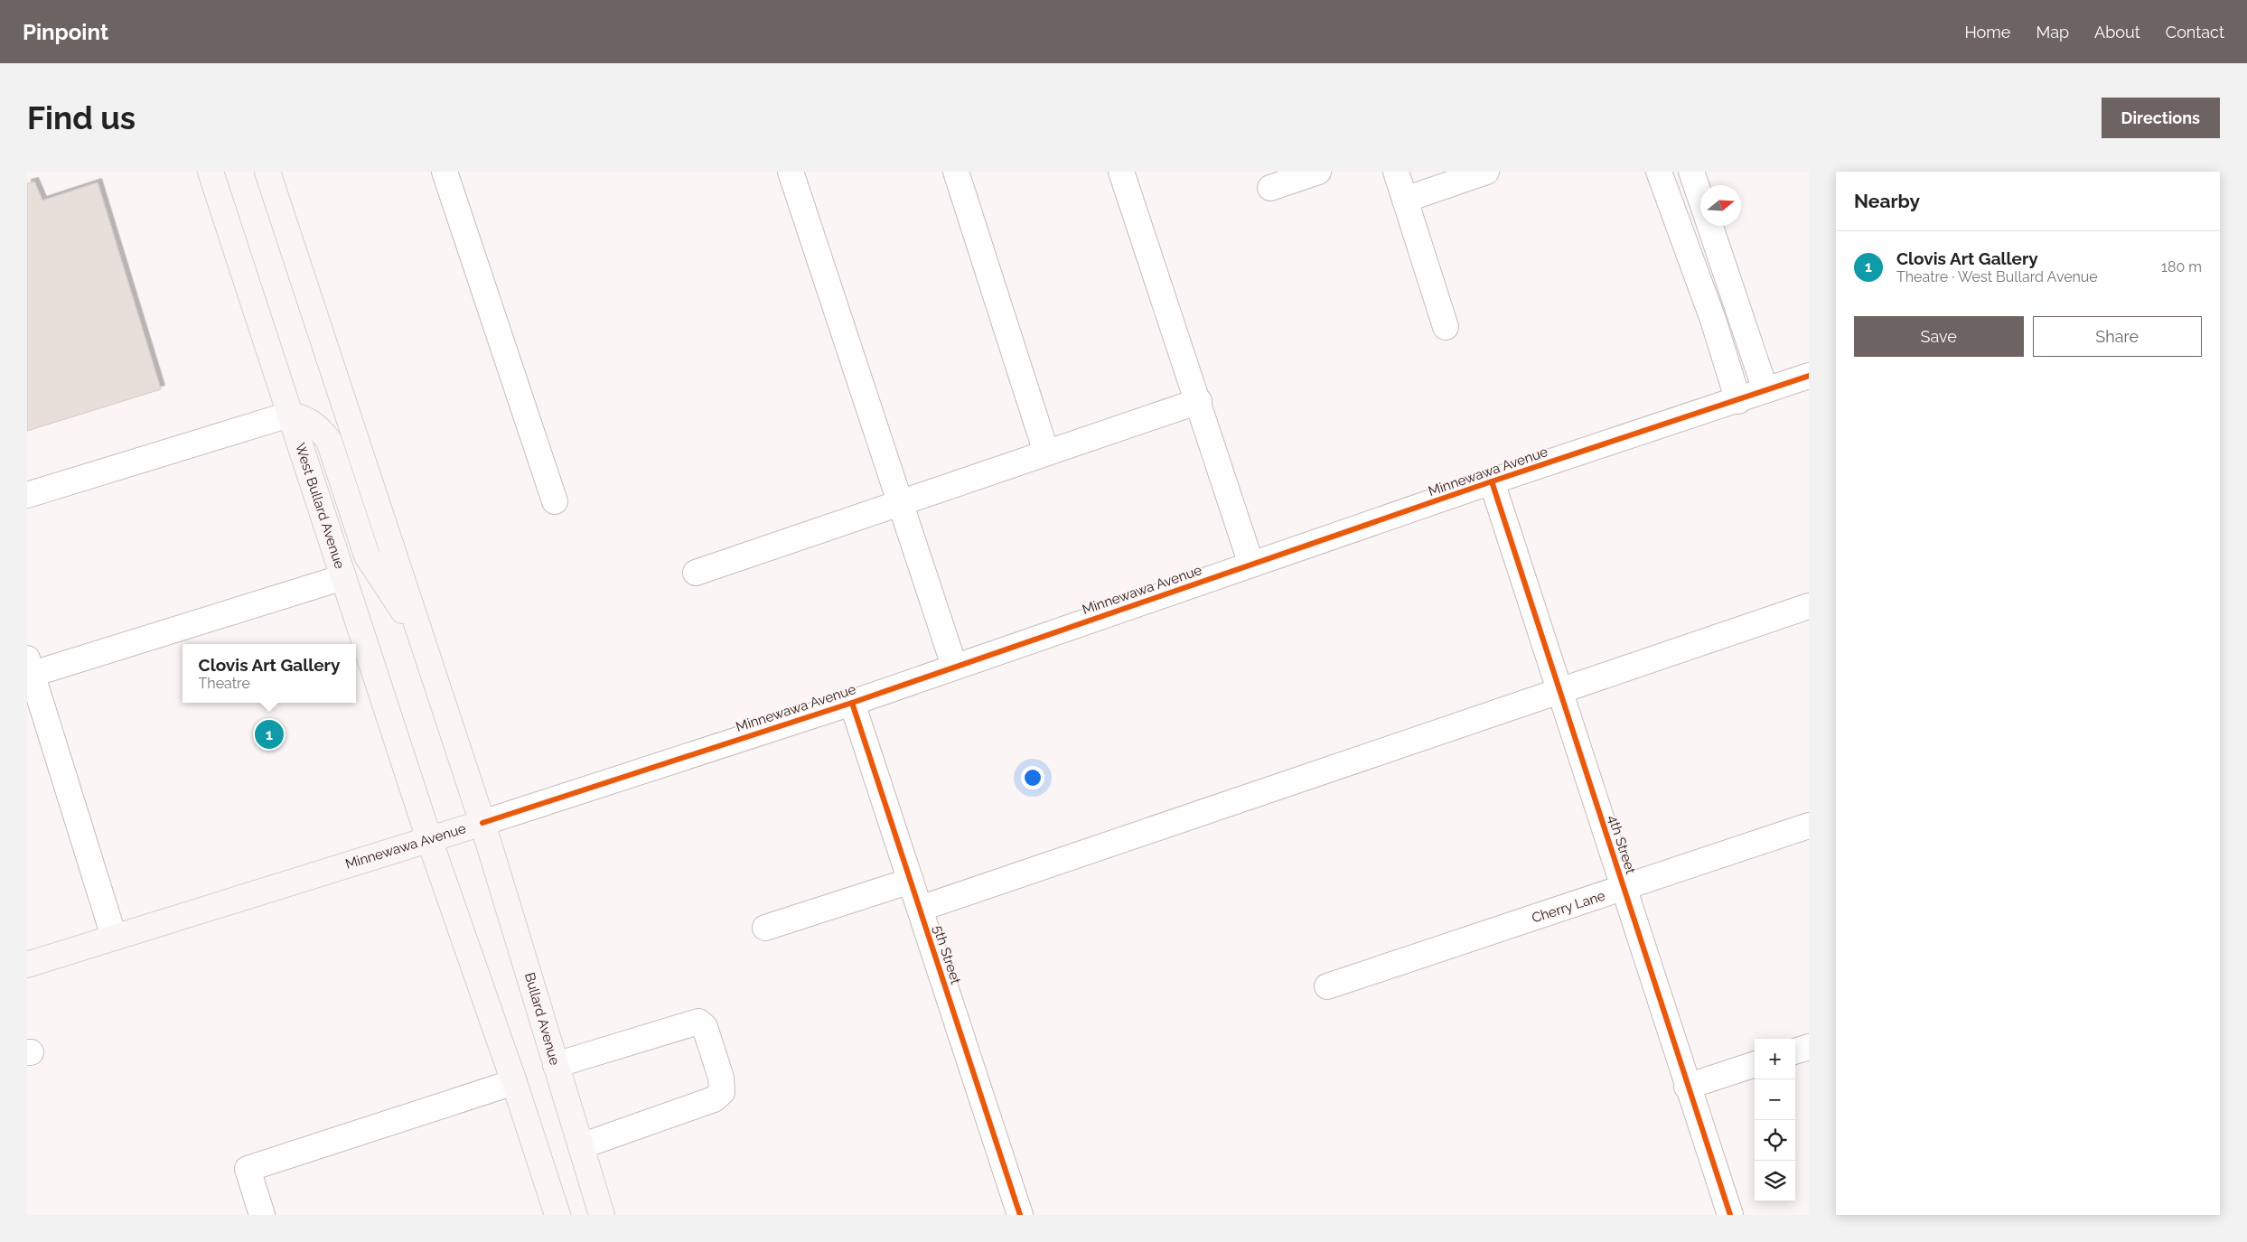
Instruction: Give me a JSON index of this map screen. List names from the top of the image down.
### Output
{
  "streets": {
    "main road": ["Minnewawa Avenue", "West Bullard Avenue", "Bullard Avenue"],
    "street": ["4th Street", "Cherry Lane", "5th Street"]
  },
  "crossings": [
    ["Minnewawa Avenue", "West Bullard Avenue"],
    ["Minnewawa Avenue", "4th Street"],
    ["Minnewawa Avenue", "5th Street"],
    ["Minnewawa Avenue", "Bullard Avenue"],
    ["4th Street", "Cherry Lane"]
  ],
  "north": "right",
  "page": {
    "header": "Pinpoint",
    "nav": [
      "Home",
      "Map",
      "About",
      "Contact"
    ],
    "buttons": [
      "Directions",
      ["Save", "Share"]
    ],
    "title": "Find us",
    "heading": "Nearby",
    "list": [
      {
        "mark": "1",
        "name": "Clovis Art Gallery",
        "note": "Theatre · West Bullard Avenue",
        "value": "180 m"
      }
    ],
    "popup": ["Clovis Art Gallery", "Theatre"],
    "pins": "1",
    "map_buttons": ["+", "−"]
  }
}
